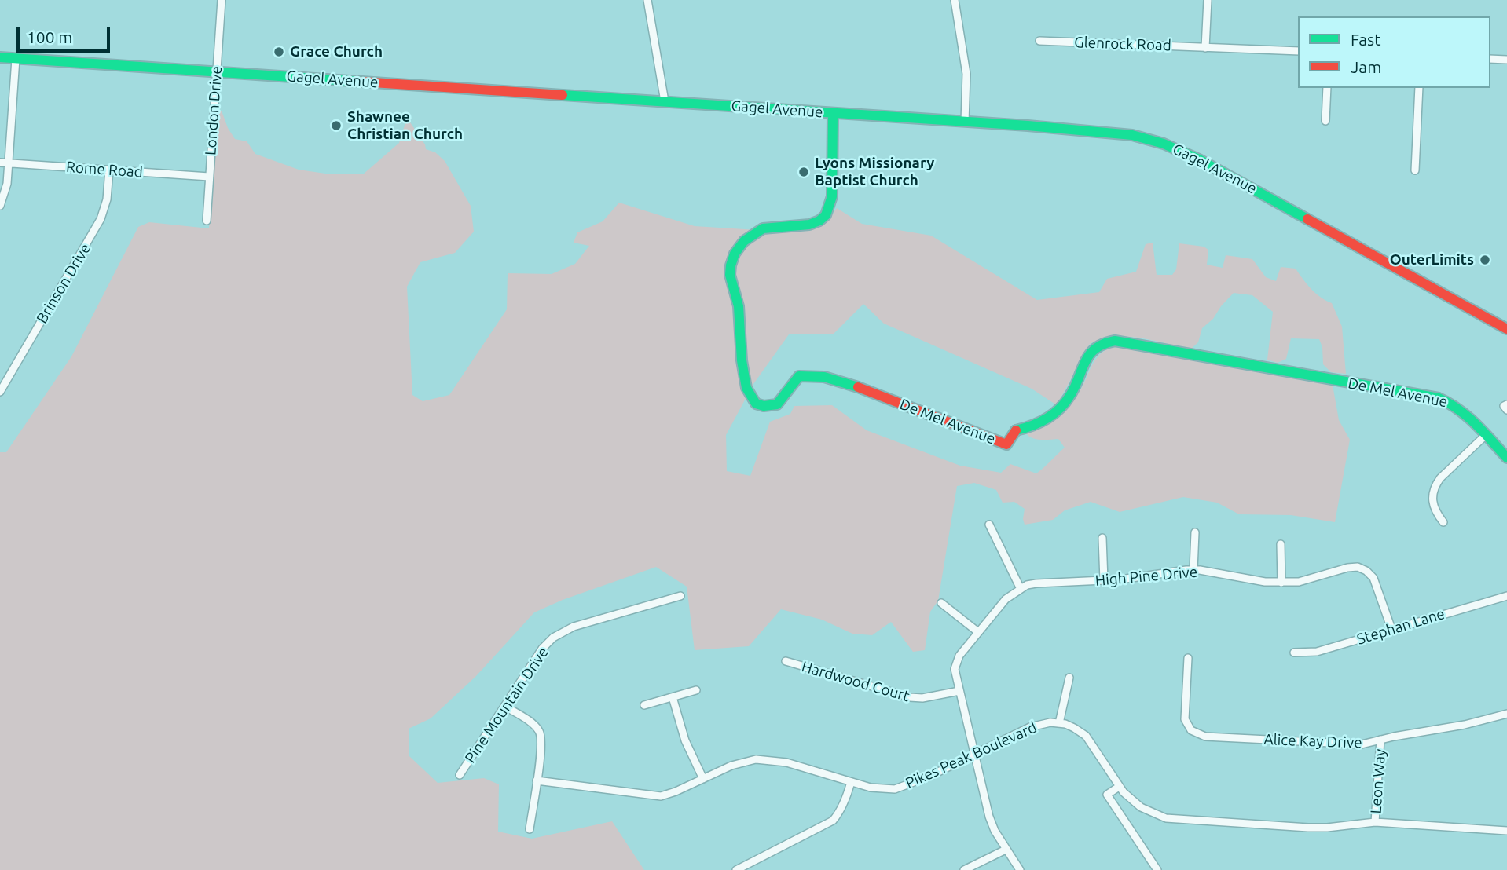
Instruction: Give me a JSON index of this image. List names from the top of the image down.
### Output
{
  "streets": {
    "street": [
      "Glenrock Road",
      "Gagel Avenue",
      "London Drive",
      "Rome Road",
      "Brinson Drive",
      "De Mel Avenue",
      "High Pine Drive",
      "Stephan Lane",
      "Hardwood Court",
      "Pine Mountain Drive",
      "Alice Kay Drive",
      "Pikes Peak Boulevard",
      "Leon Way"
    ]
  },
  "crossings": [
    ["Gagel Avenue", "London Drive"],
    ["Gagel Avenue", "De Mel Avenue"],
    ["London Drive", "Rome Road"],
    ["Rome Road", "Brinson Drive"],
    ["High Pine Drive", "Stephan Lane"],
    ["High Pine Drive", "Hardwood Court"],
    ["High Pine Drive", "Pikes Peak Boulevard"],
    ["Alice Kay Drive", "Leon Way"]
  ],
  "places": [
    "Grace Church",
    "Shawnee Christian Church",
    "Lyons Missionary Baptist Church",
    "OuterLimits"
  ],
  "legend": ["Fast", "Jam"],
  "scale_bar": "100 m"
}
